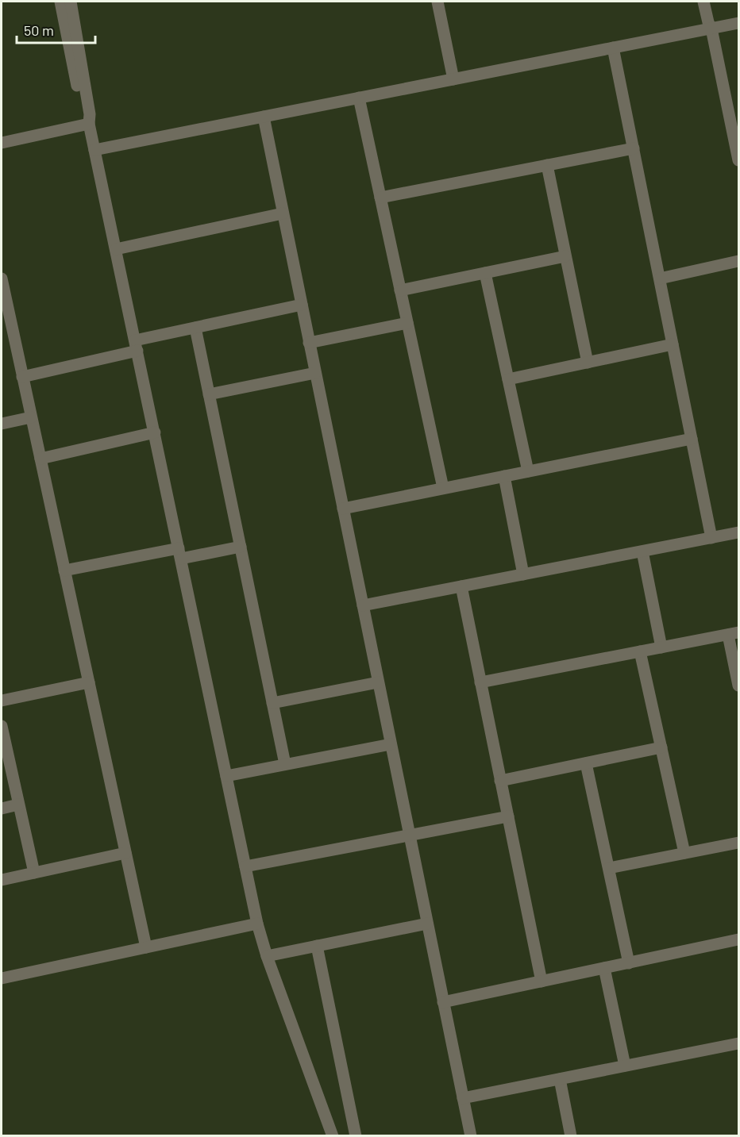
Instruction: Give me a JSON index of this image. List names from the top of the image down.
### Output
{
  "scale_bar": "50 m"
}
